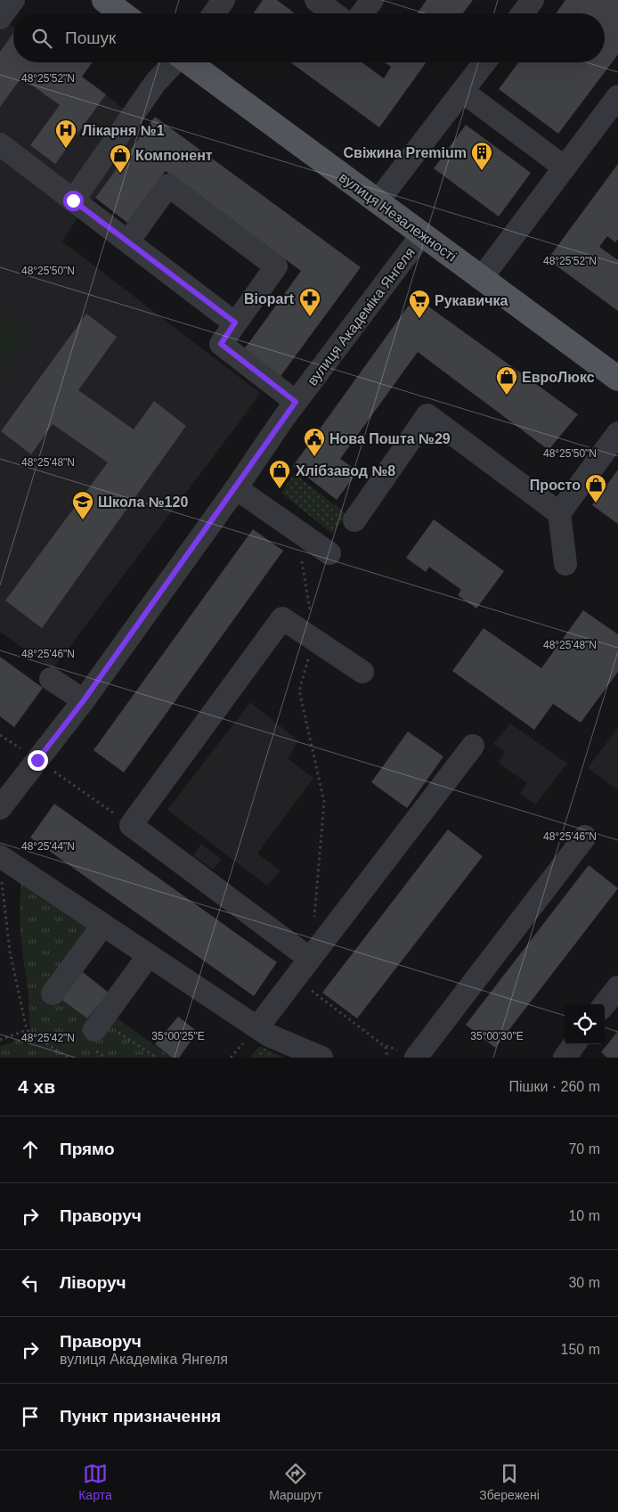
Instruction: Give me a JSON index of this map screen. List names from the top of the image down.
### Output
{
  "streets": {
    "main road": ["вулиця Незалежності"],
    "street": ["вулиця Академіка Янгеля"]
  },
  "crossings": [
    ["вулиця Незалежності", "вулиця Академіка Янгеля"]
  ],
  "places": {
    "hospital": ["Лікарня №1"],
    "building": ["Свіжина Premium"],
    "shop": [
      "Компонент",
      "ЕвроЛюкс",
      "Хлібзавод №8",
      "Просто"
    ],
    "pharmacy": ["Biopart"],
    "supermarket": ["Рукавичка"],
    "public building": ["Нова Пошта №29"],
    "school or university": ["Школа №120"]
  },
  "page": {
    "search": "Пошук",
    "heading": ["4 хв", "Пішки · 260 m"],
    "list": [
      ["Прямо", "70 m"],
      ["Праворуч", "10 m"],
      ["Ліворуч", "30 m"],
      ["Праворуч", "вулиця Академіка Янгеля", "150 m"],
      "Пункт призначення"
    ],
    "nav": ["Карта", "Маршрут", "Збережені"]
  },
  "coordinates": [
    "48°25'52\"N",
    "48°25'50\"N",
    "48°25'48\"N",
    "48°25'46\"N",
    "48°25'44\"N",
    "35°00'25\"E",
    "35°00'30\"E",
    "48°25'42\"N"
  ]
}
